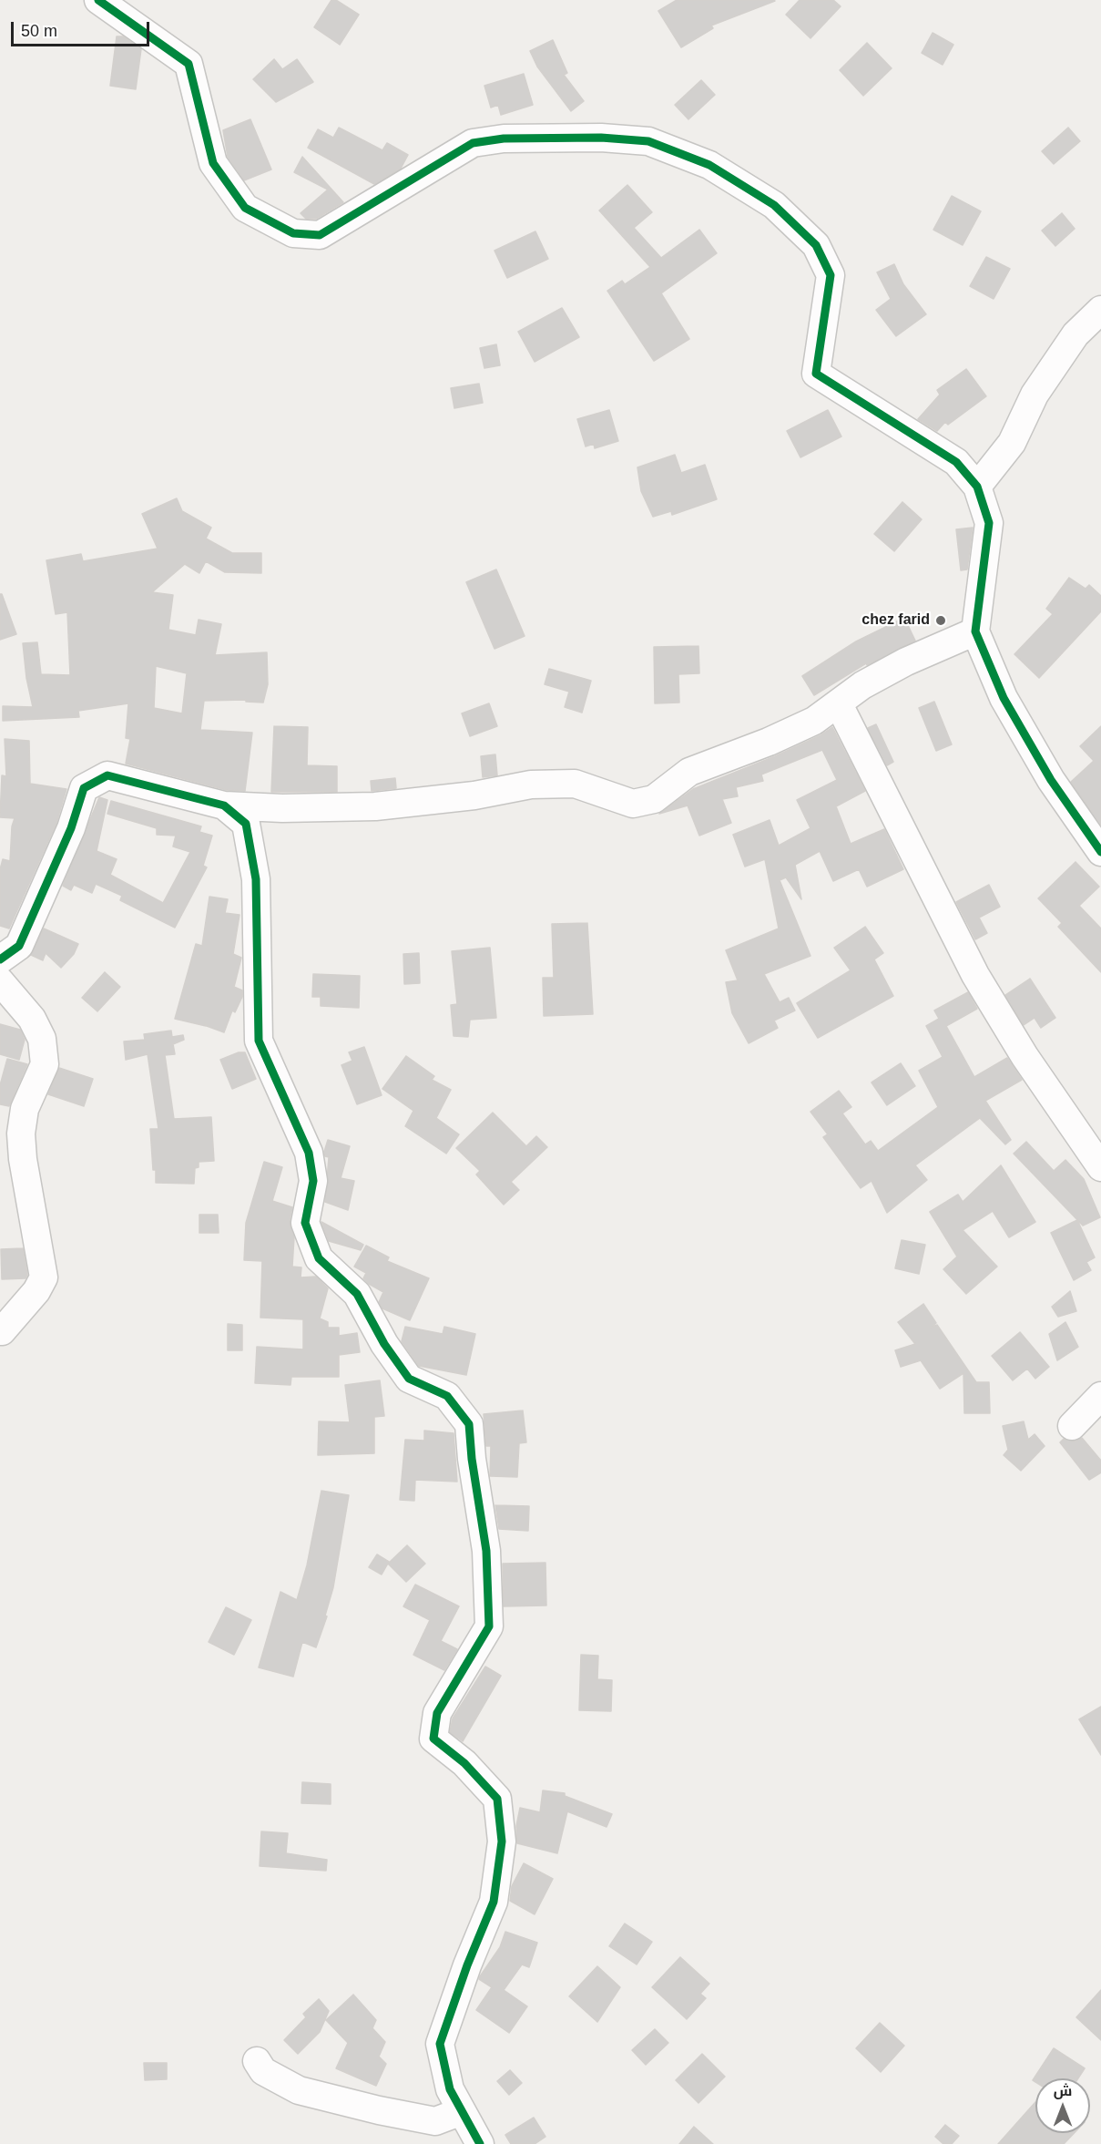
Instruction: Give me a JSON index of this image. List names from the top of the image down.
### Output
{
  "places": ["chez farid"],
  "scale_bar": "50 m",
  "north": "top"
}
